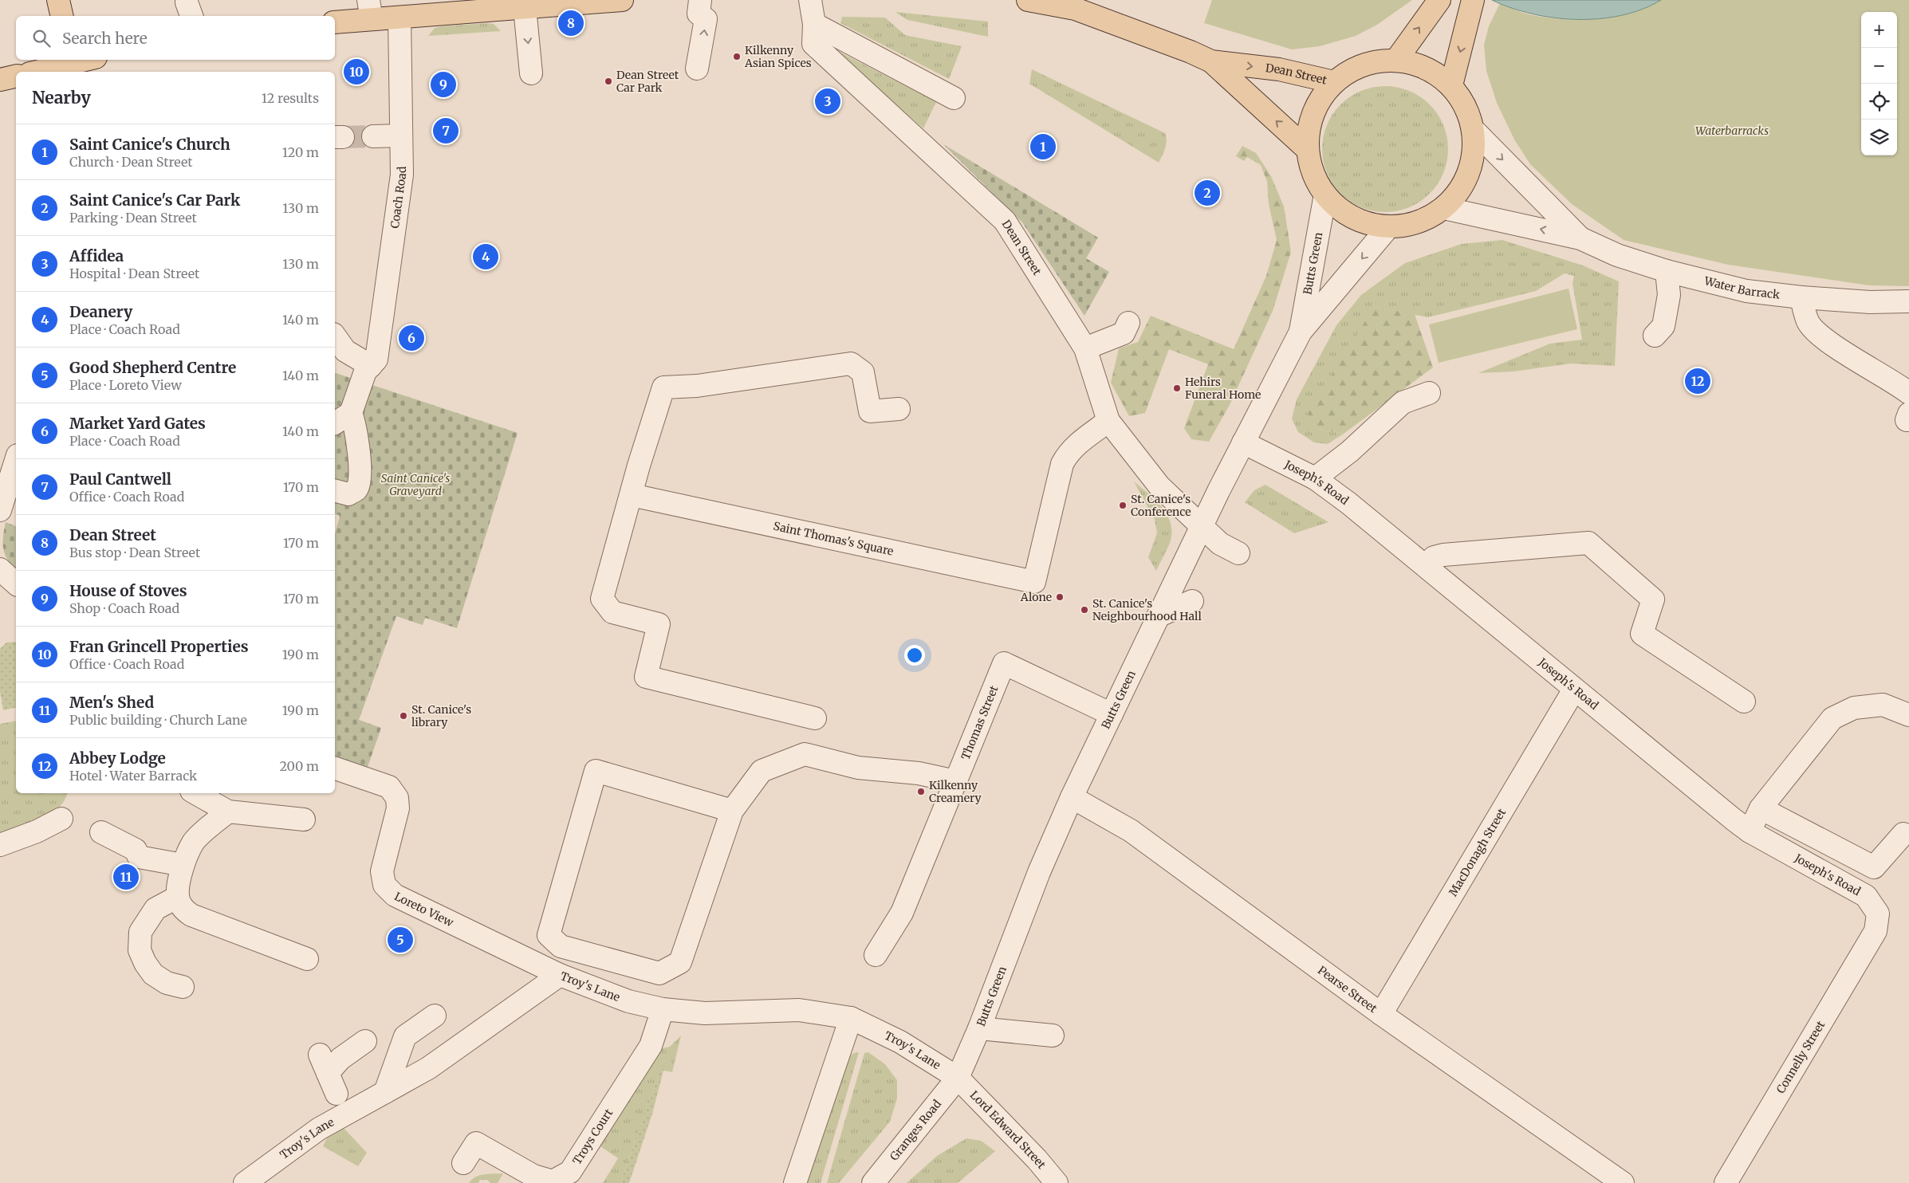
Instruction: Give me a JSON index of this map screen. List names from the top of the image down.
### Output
{
  "streets": {
    "main road": ["Dean Street"],
    "street": [
      "Coach Road",
      "Butts Green",
      "Water Barrack",
      "Joseph's Road",
      "Saint Thomas's Square",
      "Thomas Street",
      "MacDonagh Street",
      "Loreto View",
      "Troy's Lane",
      "Pearse Street",
      "Connelly Street",
      "Granges Road",
      "Lord Edward Street",
      "Troys Court"
    ]
  },
  "crossings": [
    ["Dean Street", "Butts Green"],
    ["Dean Street", "Saint Thomas's Square"],
    ["Butts Green", "Joseph's Road"],
    ["Butts Green", "Thomas Street"],
    ["Butts Green", "Troy's Lane"],
    ["Butts Green", "Pearse Street"],
    ["Butts Green", "Granges Road"],
    ["Butts Green", "Lord Edward Street"],
    ["Joseph's Road", "MacDonagh Street"],
    ["Joseph's Road", "Connelly Street"],
    ["MacDonagh Street", "Pearse Street"],
    ["Loreto View", "Troy's Lane"],
    ["Troy's Lane", "Granges Road"],
    ["Troy's Lane", "Lord Edward Street"],
    ["Troy's Lane", "Troys Court"],
    ["Granges Road", "Lord Edward Street"]
  ],
  "parks": ["Waterbarracks", "Saint Canice's Graveyard"],
  "places": [
    "Kilkenny Asian Spices",
    "Dean Street Car Park",
    "Hehirs Funeral Home",
    "St. Canice's Conference",
    "Alone",
    "St. Canice's Neighbourhood Hall",
    "St. Canice's library",
    "Kilkenny Creamery"
  ],
  "page": {
    "pins": [
      "8",
      "10",
      "9",
      "3",
      "7",
      "1",
      "2",
      "4",
      "6",
      "12",
      "11",
      "5"
    ],
    "map_buttons": ["+", "−"],
    "search": "Search here",
    "heading": ["Nearby", "12 results"],
    "list": [
      {
        "mark": "1",
        "name": "Saint Canice's Church",
        "note": "Church · Dean Street",
        "value": "120 m"
      },
      {
        "mark": "2",
        "name": "Saint Canice's Car Park",
        "note": "Parking · Dean Street",
        "value": "130 m"
      },
      {
        "mark": "3",
        "name": "Affidea",
        "note": "Hospital · Dean Street",
        "value": "130 m"
      },
      {
        "mark": "4",
        "name": "Deanery",
        "note": "Place · Coach Road",
        "value": "140 m"
      },
      {
        "mark": "5",
        "name": "Good Shepherd Centre",
        "note": "Place · Loreto View",
        "value": "140 m"
      },
      {
        "mark": "6",
        "name": "Market Yard Gates",
        "note": "Place · Coach Road",
        "value": "140 m"
      },
      {
        "mark": "7",
        "name": "Paul Cantwell",
        "note": "Office · Coach Road",
        "value": "170 m"
      },
      {
        "mark": "8",
        "name": "Dean Street",
        "note": "Bus stop · Dean Street",
        "value": "170 m"
      },
      {
        "mark": "9",
        "name": "House of Stoves",
        "note": "Shop · Coach Road",
        "value": "170 m"
      },
      {
        "mark": "10",
        "name": "Fran Grincell Properties",
        "note": "Office · Coach Road",
        "value": "190 m"
      },
      {
        "mark": "11",
        "name": "Men's Shed",
        "note": "Public building · Church Lane",
        "value": "190 m"
      },
      {
        "mark": "12",
        "name": "Abbey Lodge",
        "note": "Hotel · Water Barrack",
        "value": "200 m"
      }
    ]
  }
}
